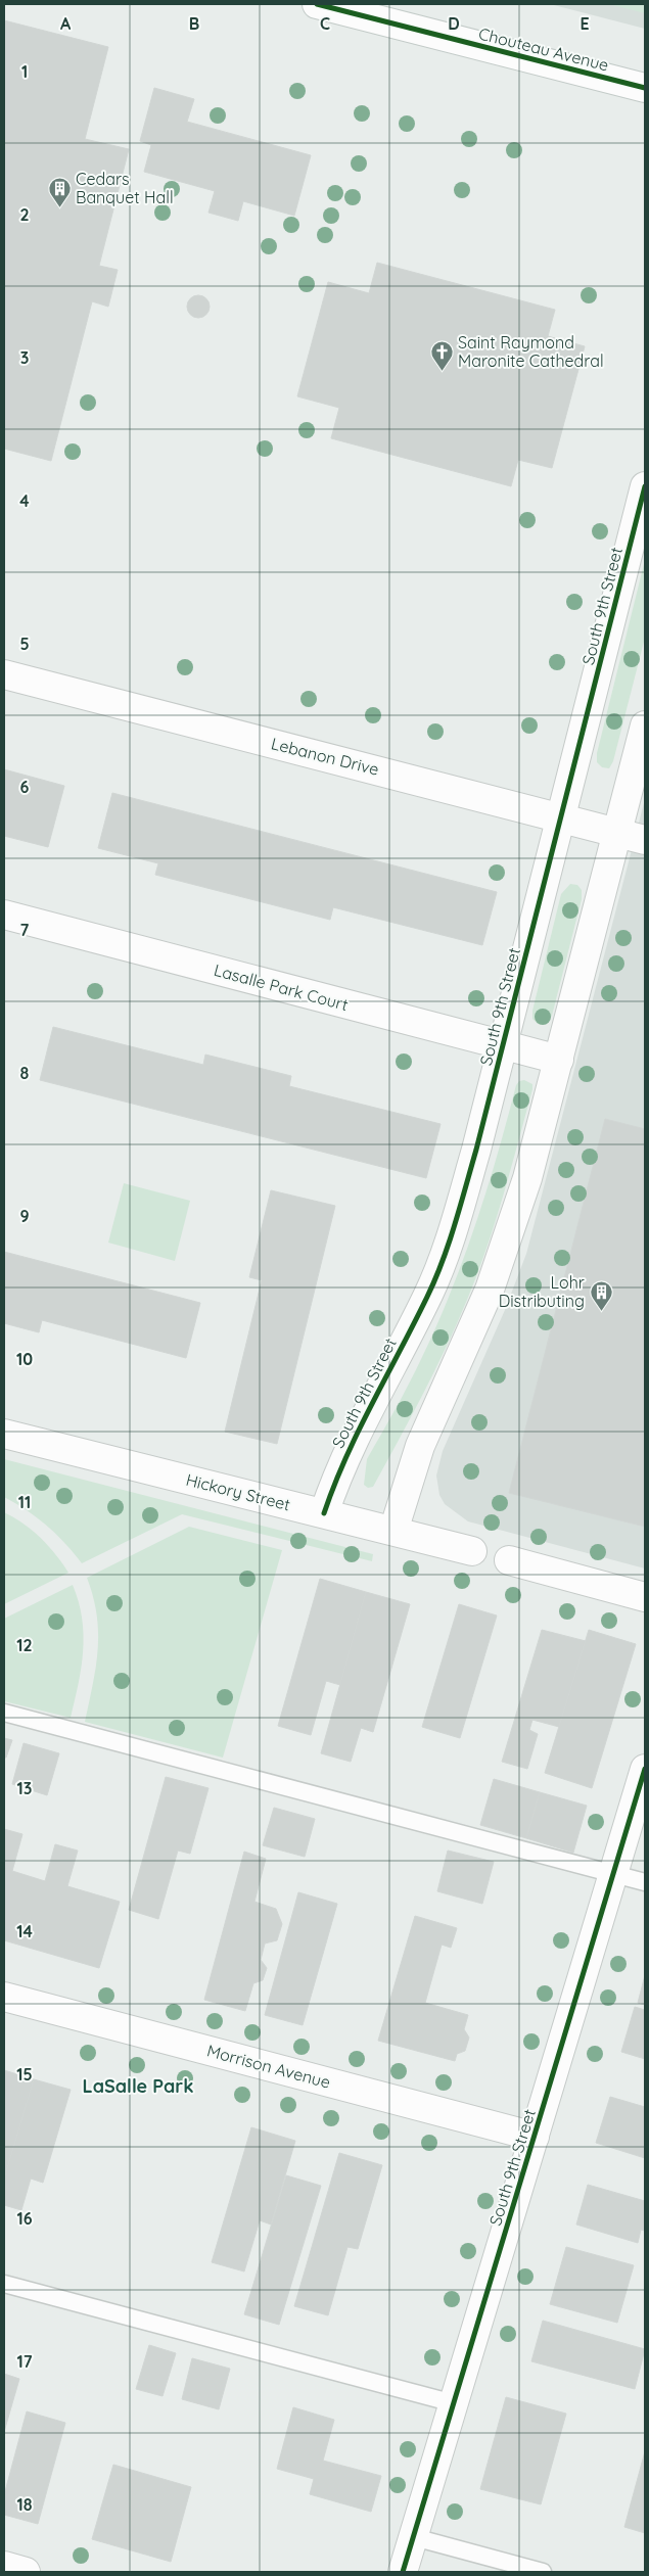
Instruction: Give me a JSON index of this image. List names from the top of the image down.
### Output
{
  "streets": {
    "street": [
      "Chouteau Avenue",
      "South 9th Street",
      "Lebanon Drive",
      "Lasalle Park Court",
      "Hickory Street",
      "Morrison Avenue"
    ]
  },
  "crossings": [
    ["South 9th Street", "Lebanon Drive"],
    ["South 9th Street", "Lasalle Park Court"],
    ["South 9th Street", "Hickory Street"],
    ["South 9th Street", "Morrison Avenue"]
  ],
  "districts": ["LaSalle Park"],
  "places": {
    "building": ["Cedars Banquet Hall", "Lohr Distributing"],
    "church": ["Saint Raymond Maronite Cathedral"]
  },
  "grid": {
    "columns": [
      "A",
      "B",
      "C",
      "D",
      "E"
    ],
    "rows": [
      "1",
      "2",
      "3",
      "4",
      "5",
      "6",
      "7",
      "8",
      "9",
      "10",
      "11",
      "12",
      "13",
      "14",
      "15",
      "16",
      "17",
      "18"
    ]
  }
}
